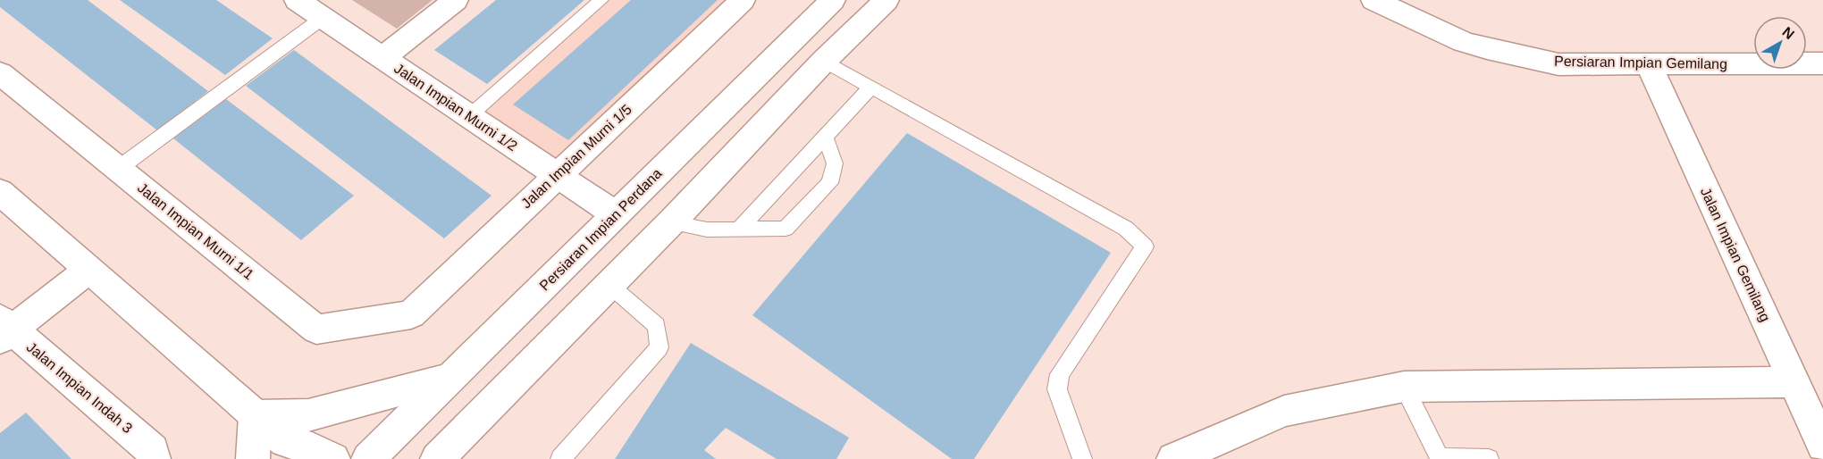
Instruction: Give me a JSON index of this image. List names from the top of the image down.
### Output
{
  "streets": {
    "street": [
      "Persiaran Impian Gemilang",
      "Jalan Impian Murni 1/2",
      "Jalan Impian Murni 1/5",
      "Persiaran Impian Perdana",
      "Jalan Impian Murni 1/1",
      "Jalan Impian Gemilang",
      "Jalan Impian Indah 3"
    ]
  },
  "crossings": [
    ["Persiaran Impian Gemilang", "Jalan Impian Gemilang"],
    ["Jalan Impian Murni 1/2", "Jalan Impian Murni 1/5"],
    ["Jalan Impian Murni 1/2", "Persiaran Impian Perdana"],
    ["Jalan Impian Murni 1/5", "Jalan Impian Murni 1/1"]
  ],
  "north": "top right"
}
